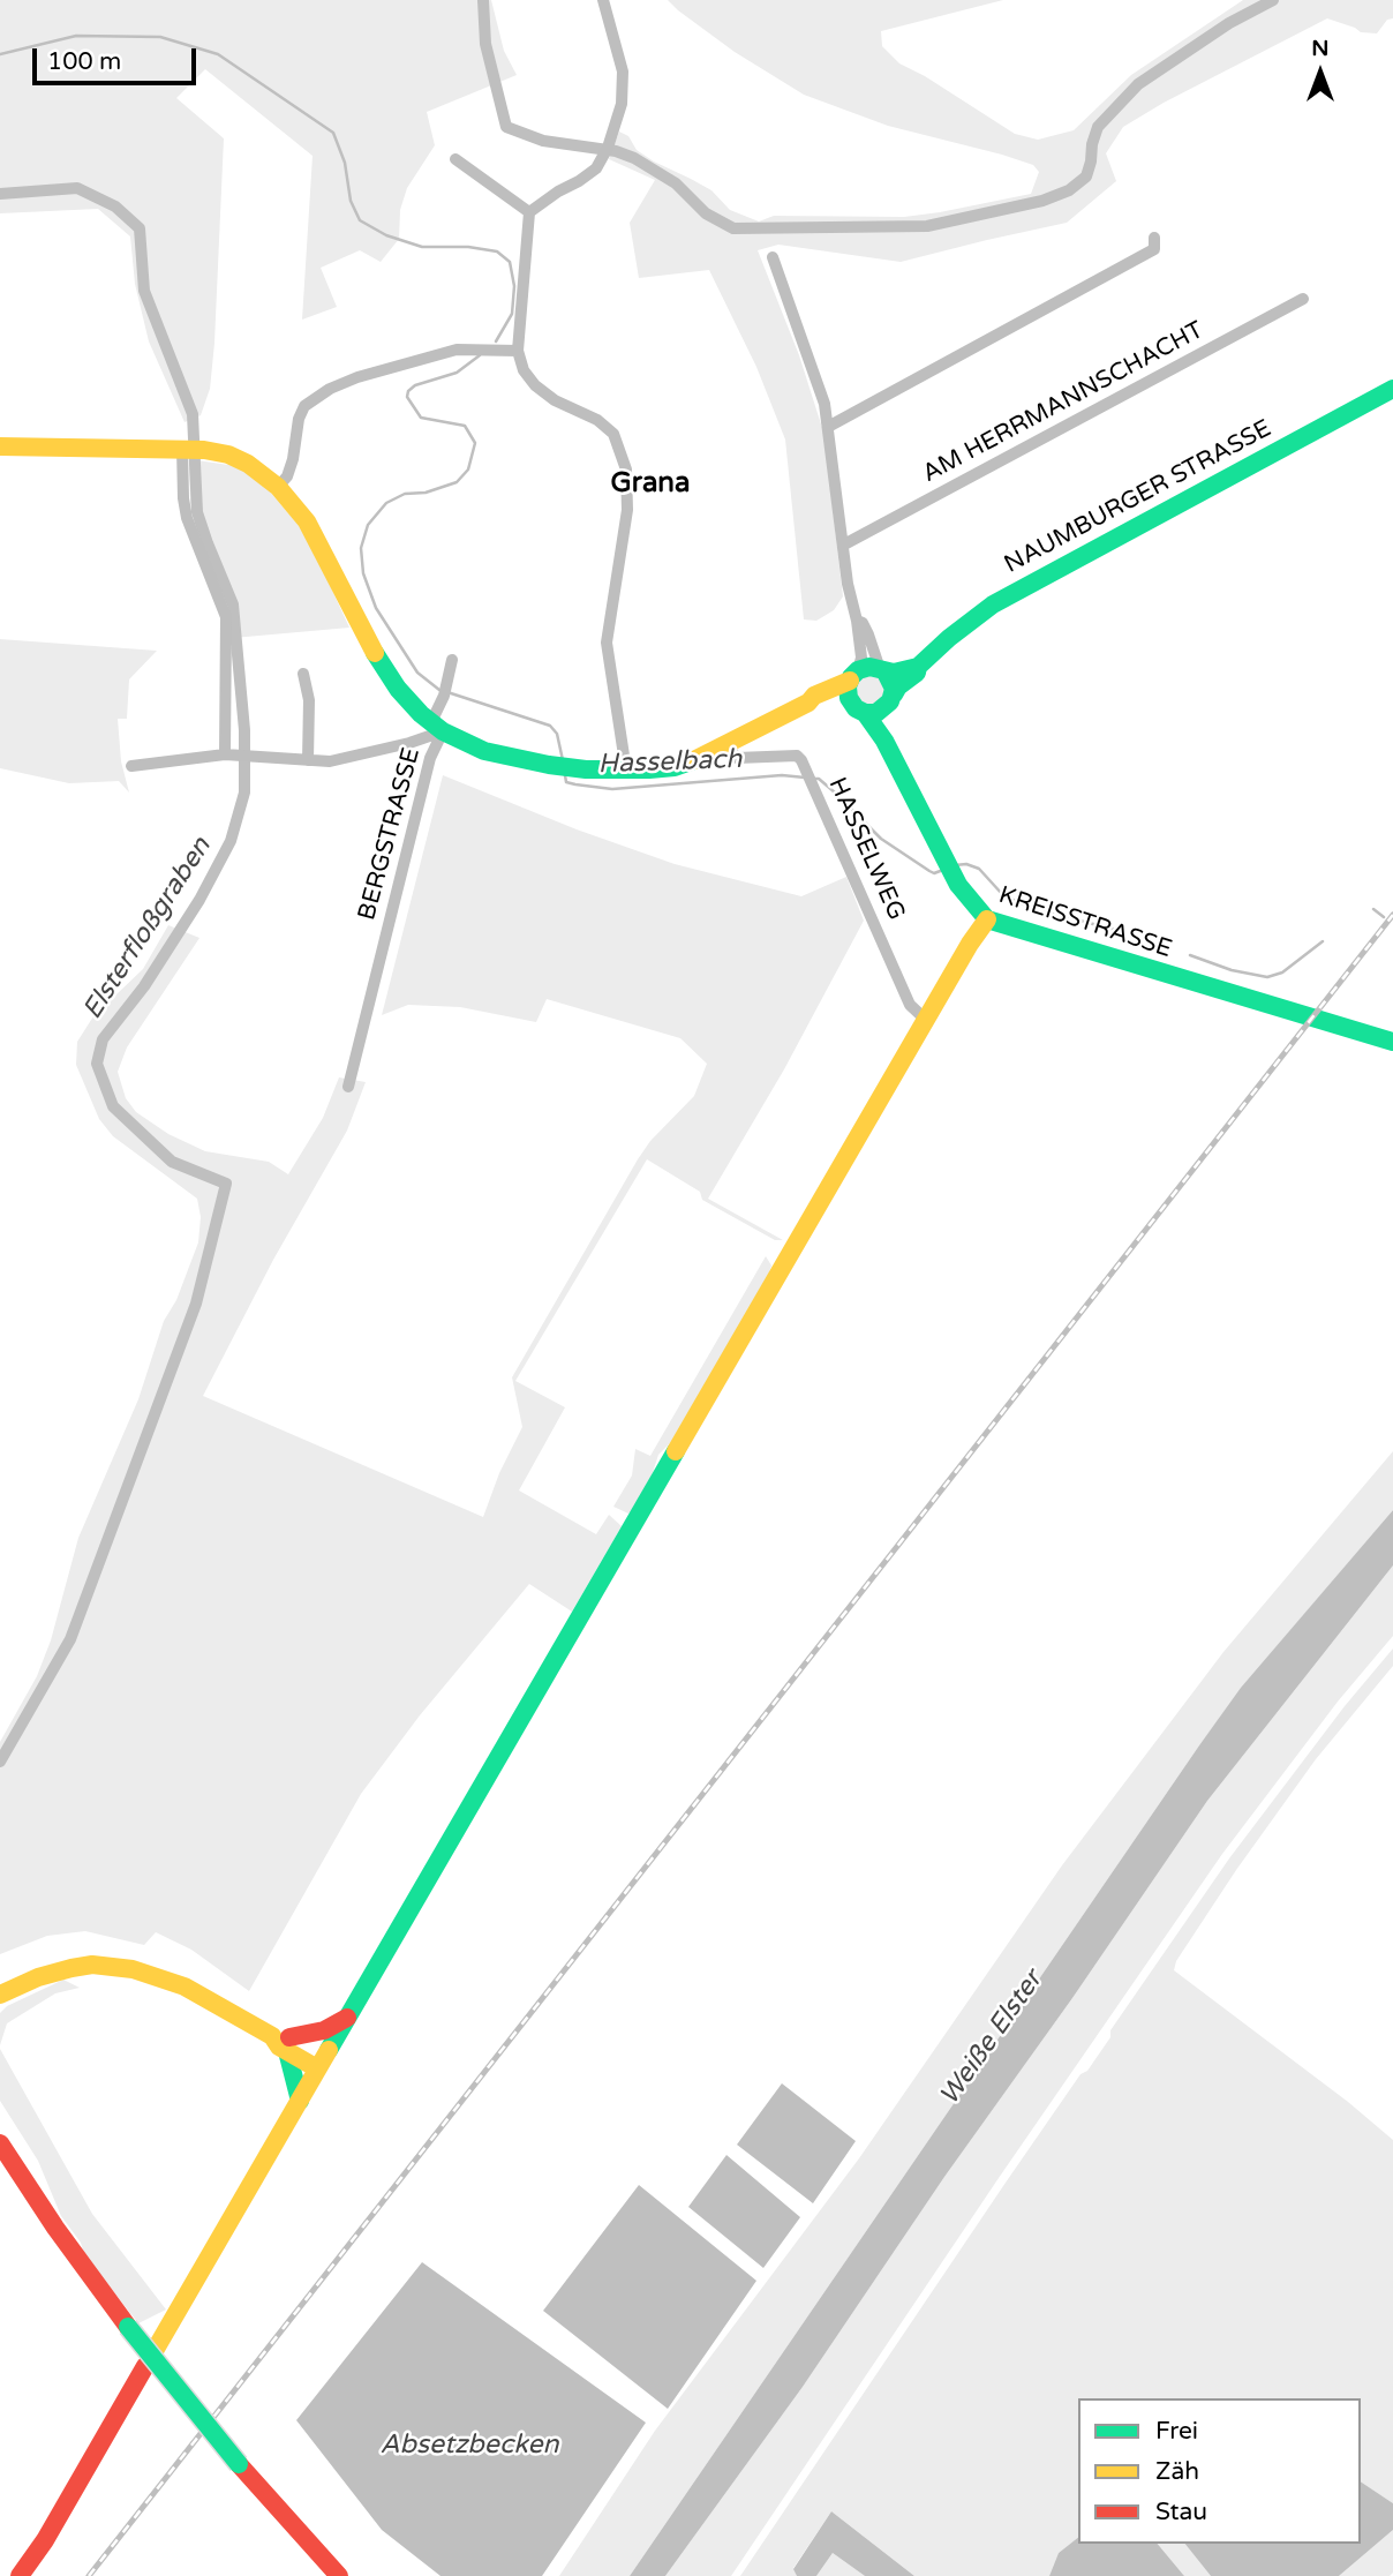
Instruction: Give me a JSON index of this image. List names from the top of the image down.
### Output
{
  "streets": {
    "main road": ["NAUMBURGER STRASSE", "KREISSTRASSE"],
    "street": ["AM HERRMANNSCHACHT", "BERGSTRASSE", "HASSELWEG"]
  },
  "crossings": [
    ["NAUMBURGER STRASSE", "KREISSTRASSE"]
  ],
  "districts": ["Grana"],
  "water": [
    "Hasselbach",
    "Elsterfloßgraben",
    "Weiße Elster",
    "Absetzbecken"
  ],
  "legend": ["Frei", "Zäh", "Stau"],
  "scale_bar": "100 m",
  "north": "top"
}
